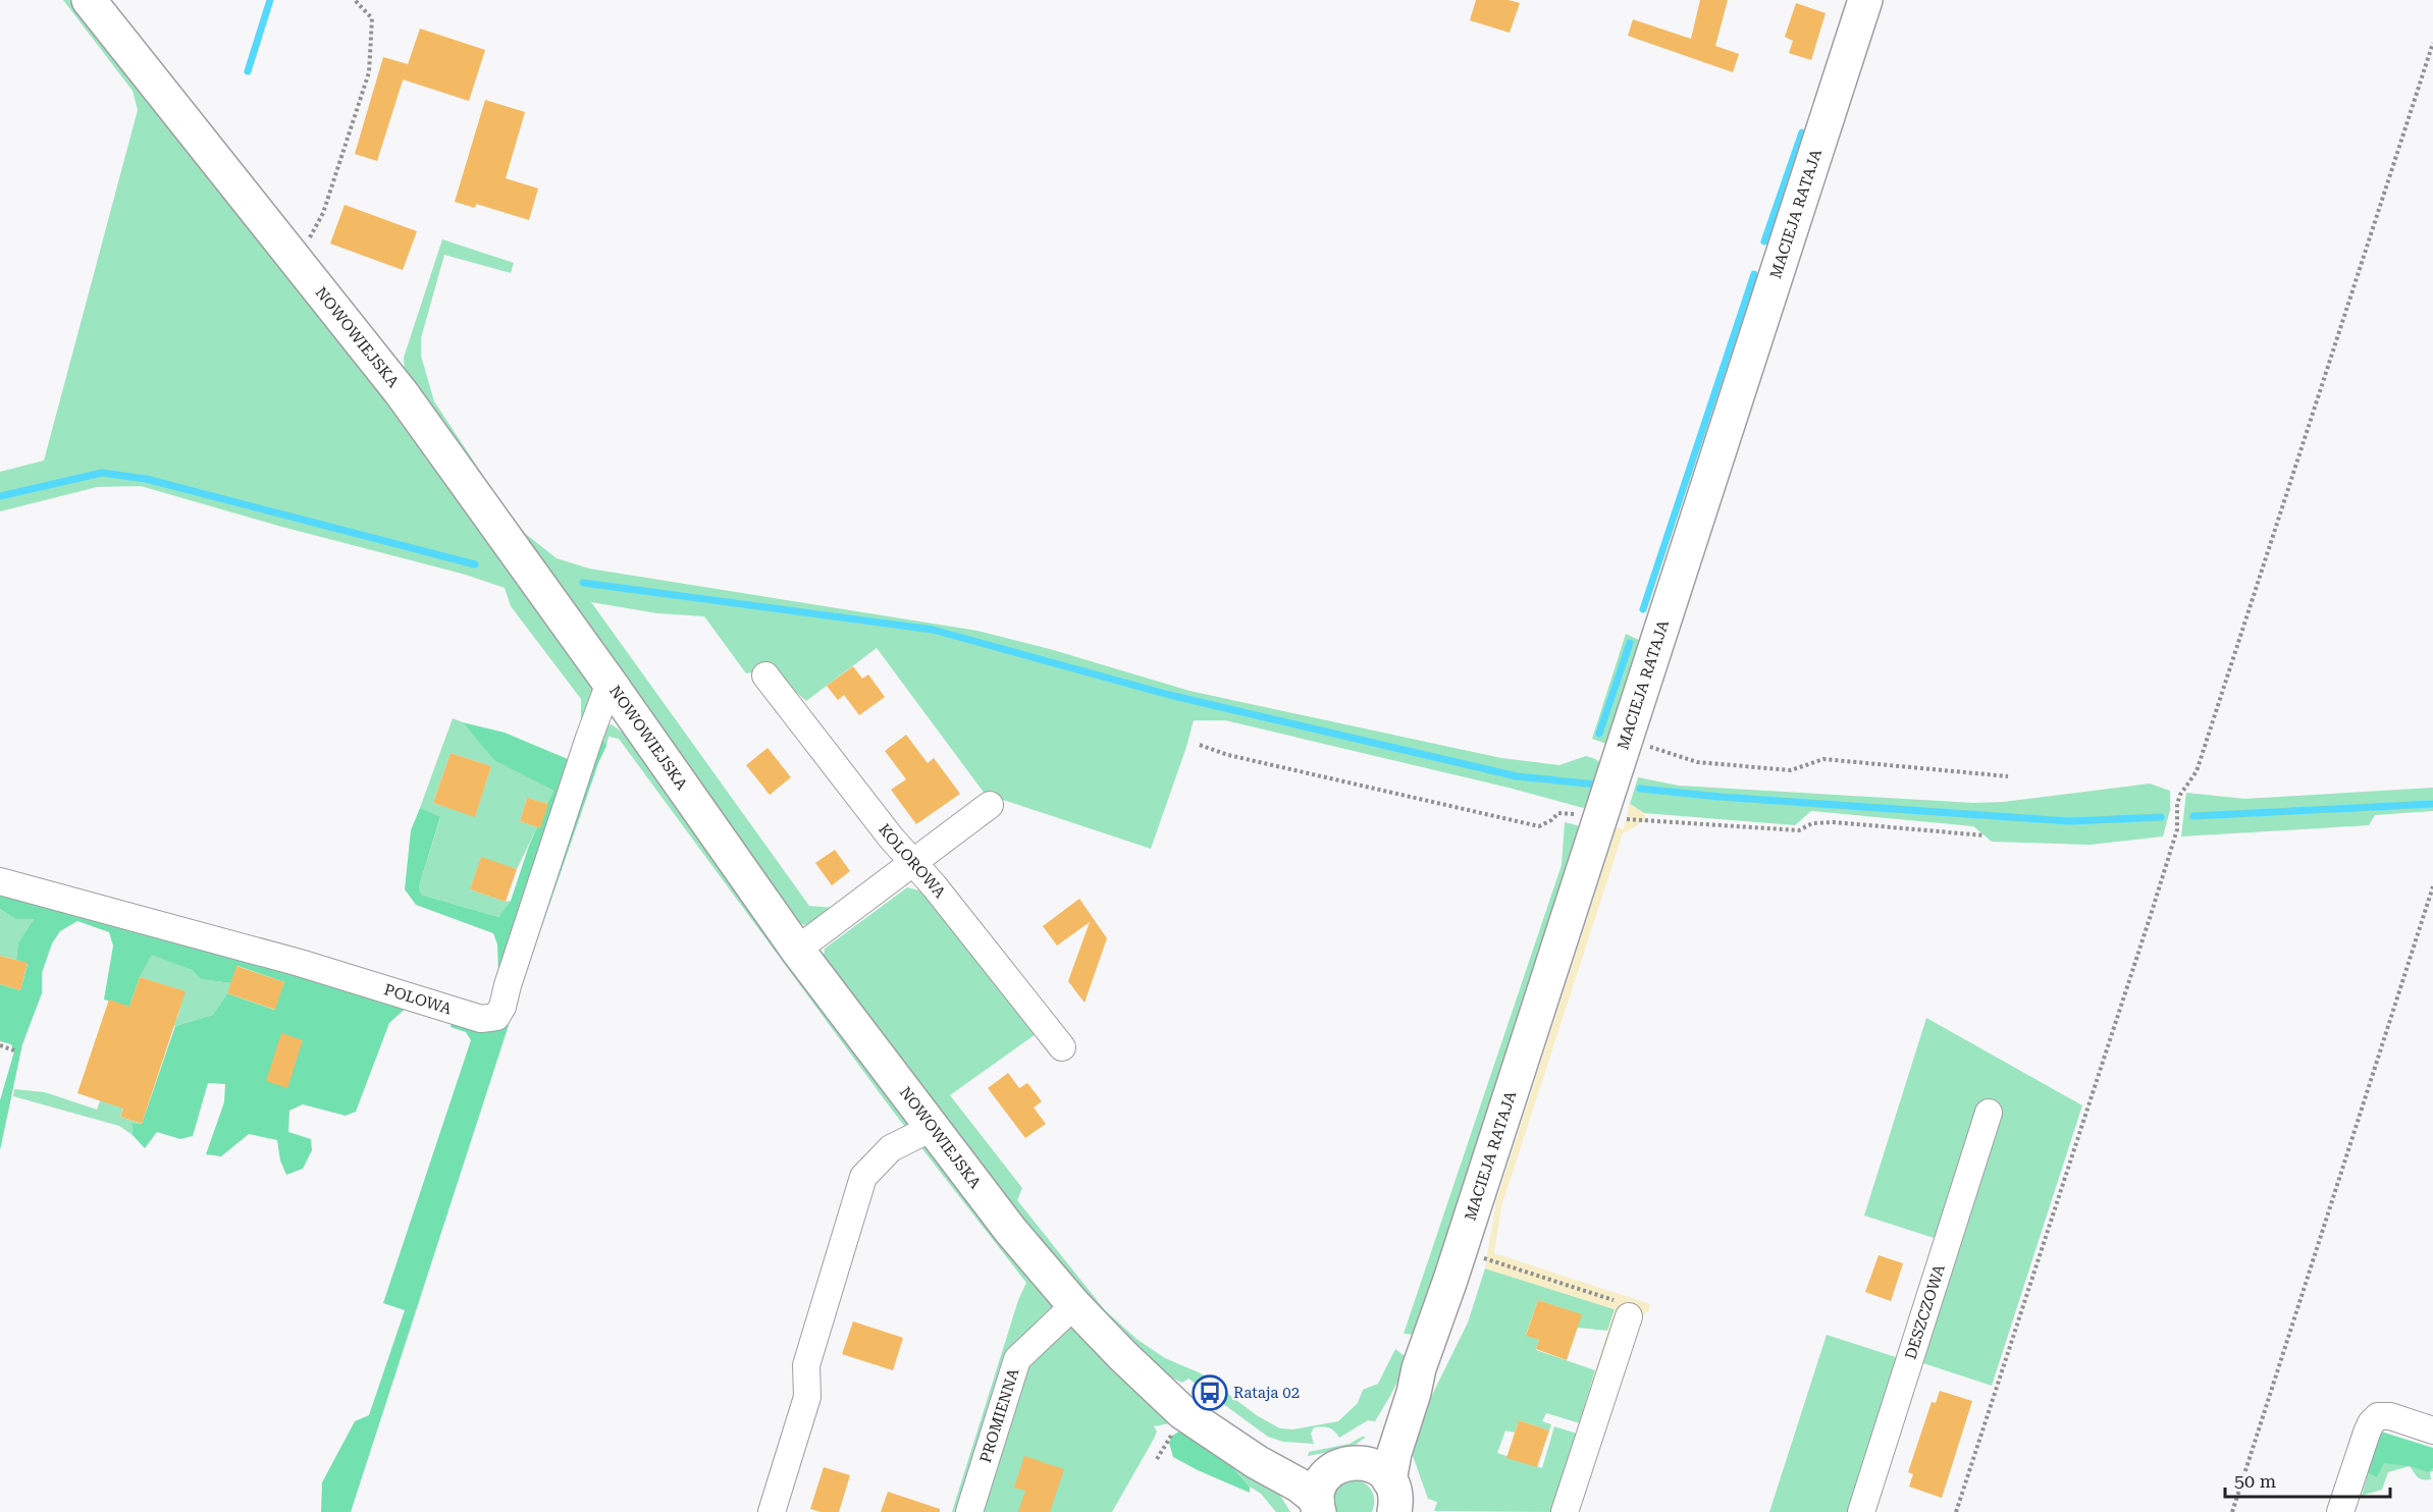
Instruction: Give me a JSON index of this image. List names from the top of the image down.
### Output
{
  "streets": {
    "street": [
      "MACIEJA RATAJA",
      "NOWOWIEJSKA",
      "KOLOROWA",
      "POLOWA",
      "DESZCZOWA",
      "PROMIENNA"
    ]
  },
  "crossings": [
    ["MACIEJA RATAJA", "NOWOWIEJSKA"],
    ["NOWOWIEJSKA", "POLOWA"],
    ["NOWOWIEJSKA", "PROMIENNA"]
  ],
  "places": {
    "bus stop": ["Rataja 02"]
  },
  "scale_bar": "50 m"
}
